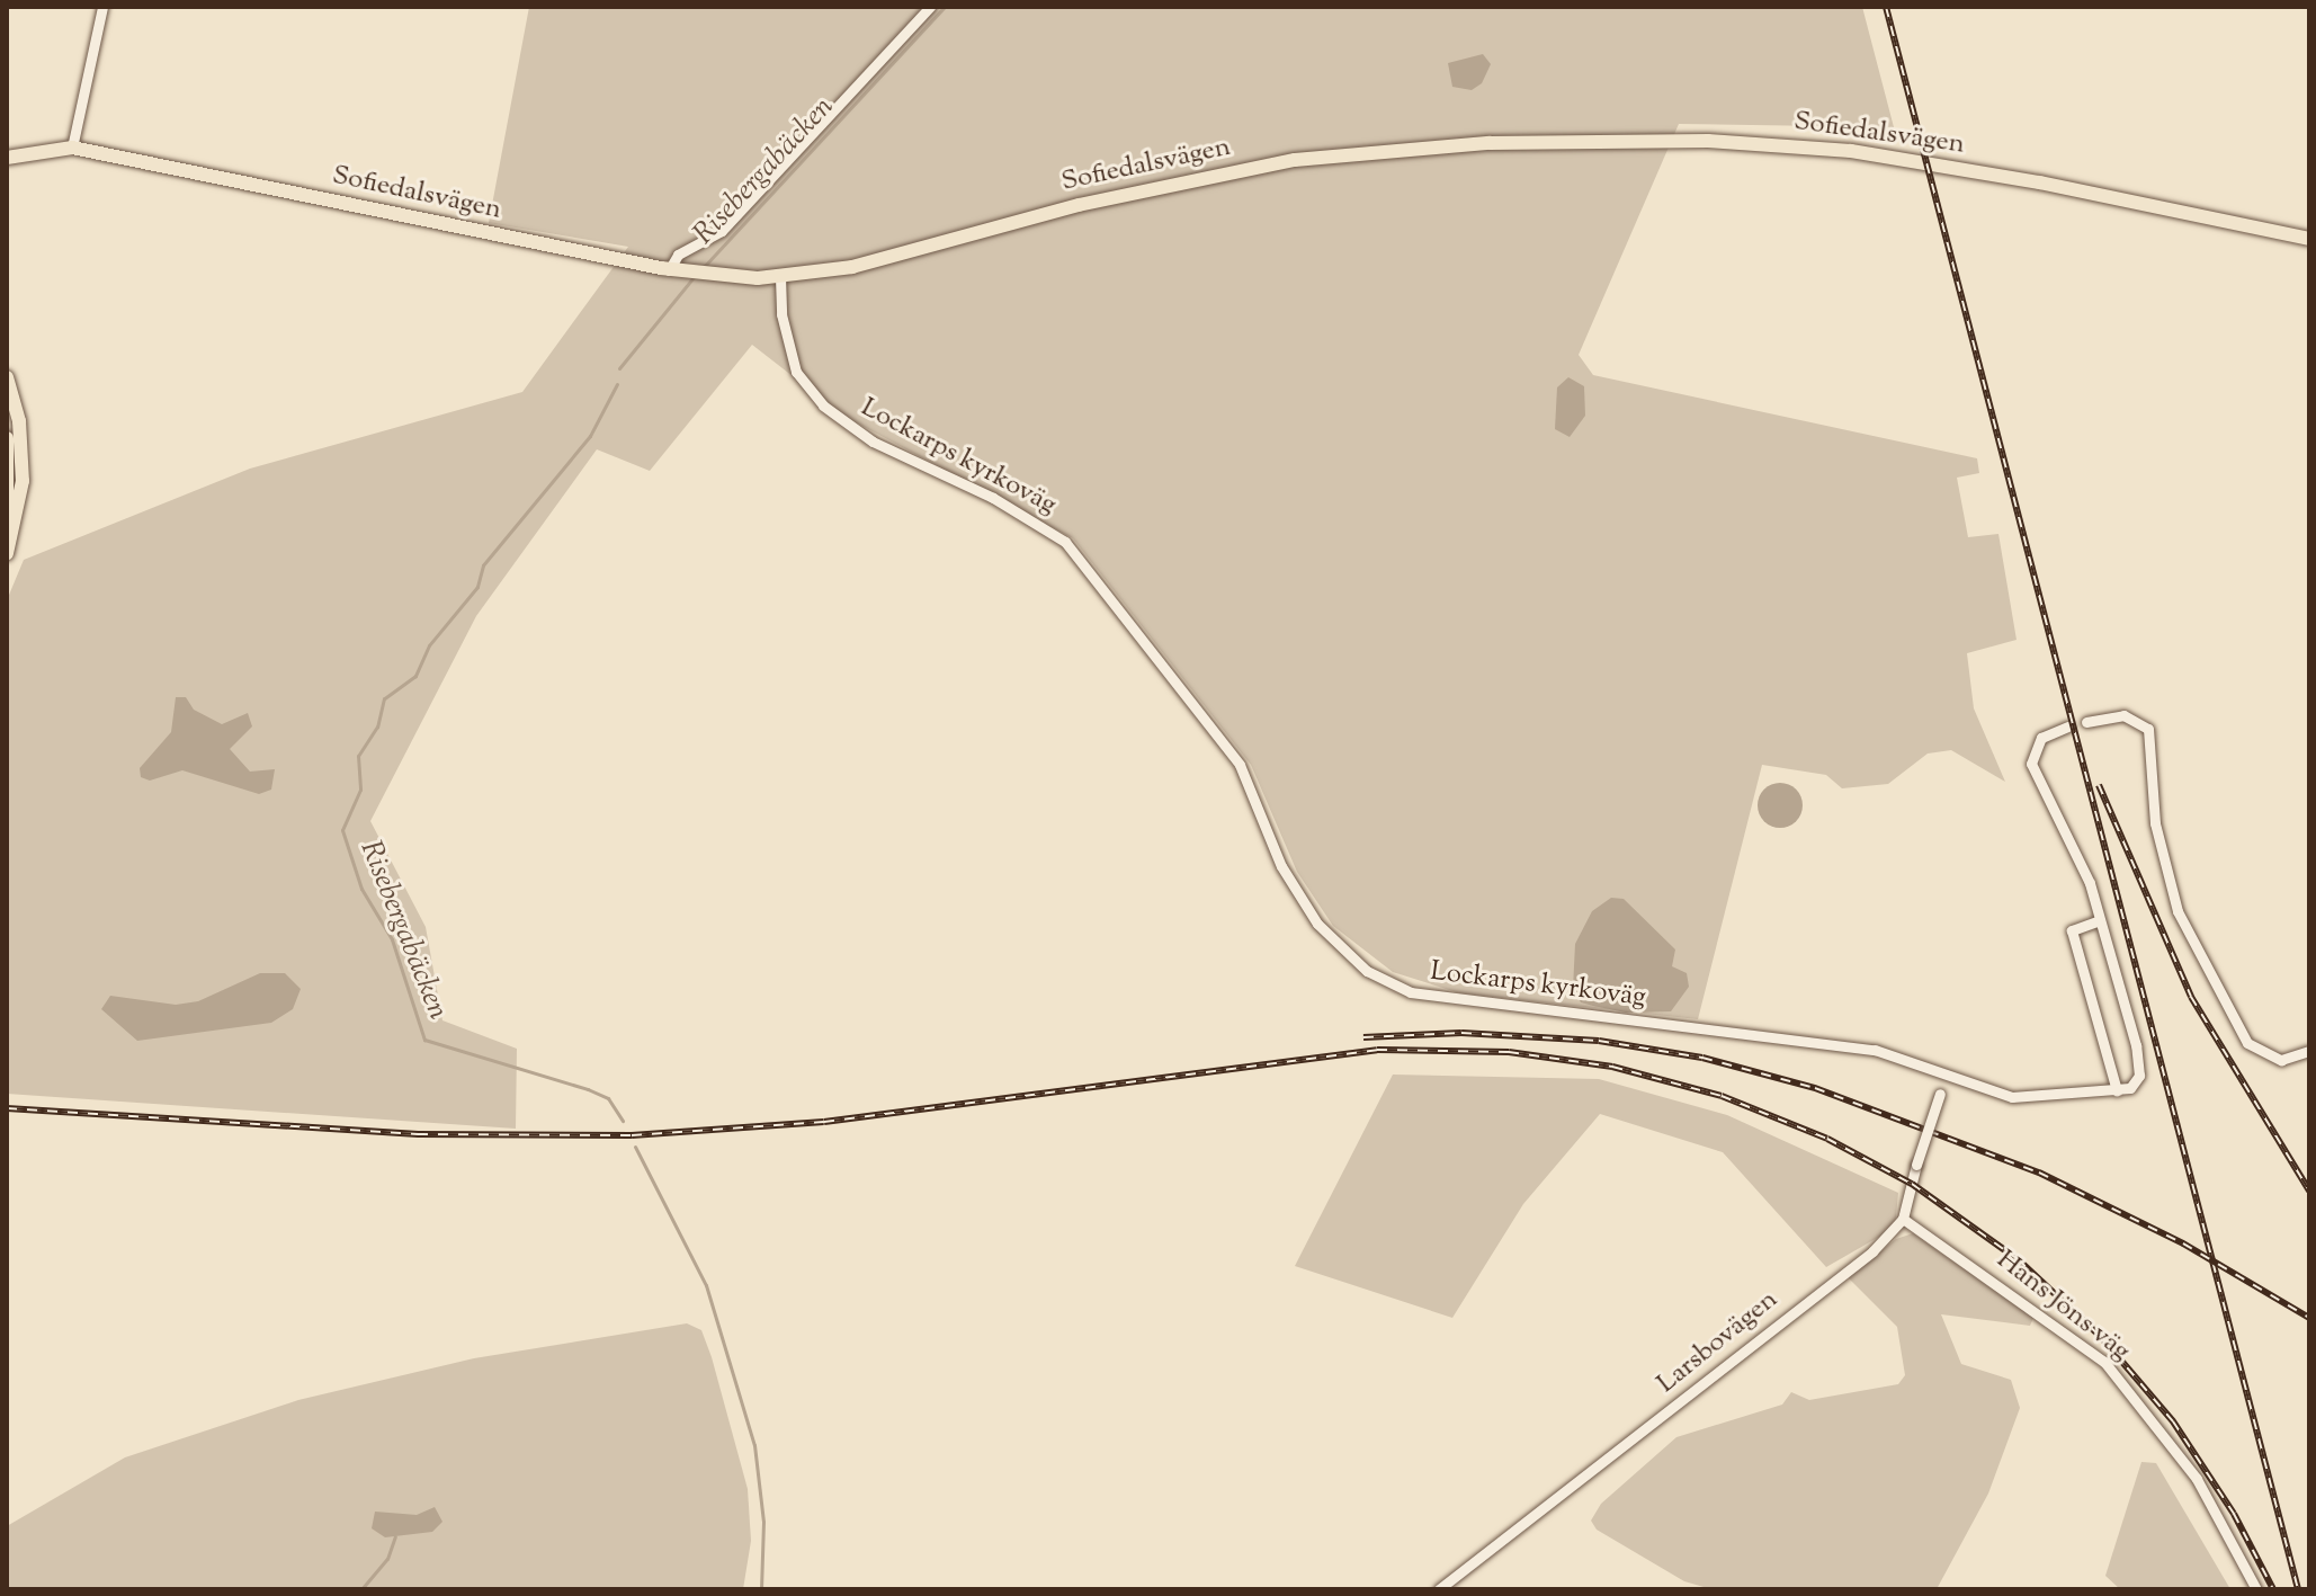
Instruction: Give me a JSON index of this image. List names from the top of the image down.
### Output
{
  "streets": {
    "main road": ["Sofiedalsvägen"],
    "street": ["Lockarps kyrkoväg", "Hans Jöns väg", "Larsbovägen"]
  },
  "crossings": [
    ["Sofiedalsvägen", "Lockarps kyrkoväg"],
    ["Lockarps kyrkoväg", "Larsbovägen"],
    ["Hans Jöns väg", "Larsbovägen"]
  ],
  "water": ["Risebergabäcken"]
}
